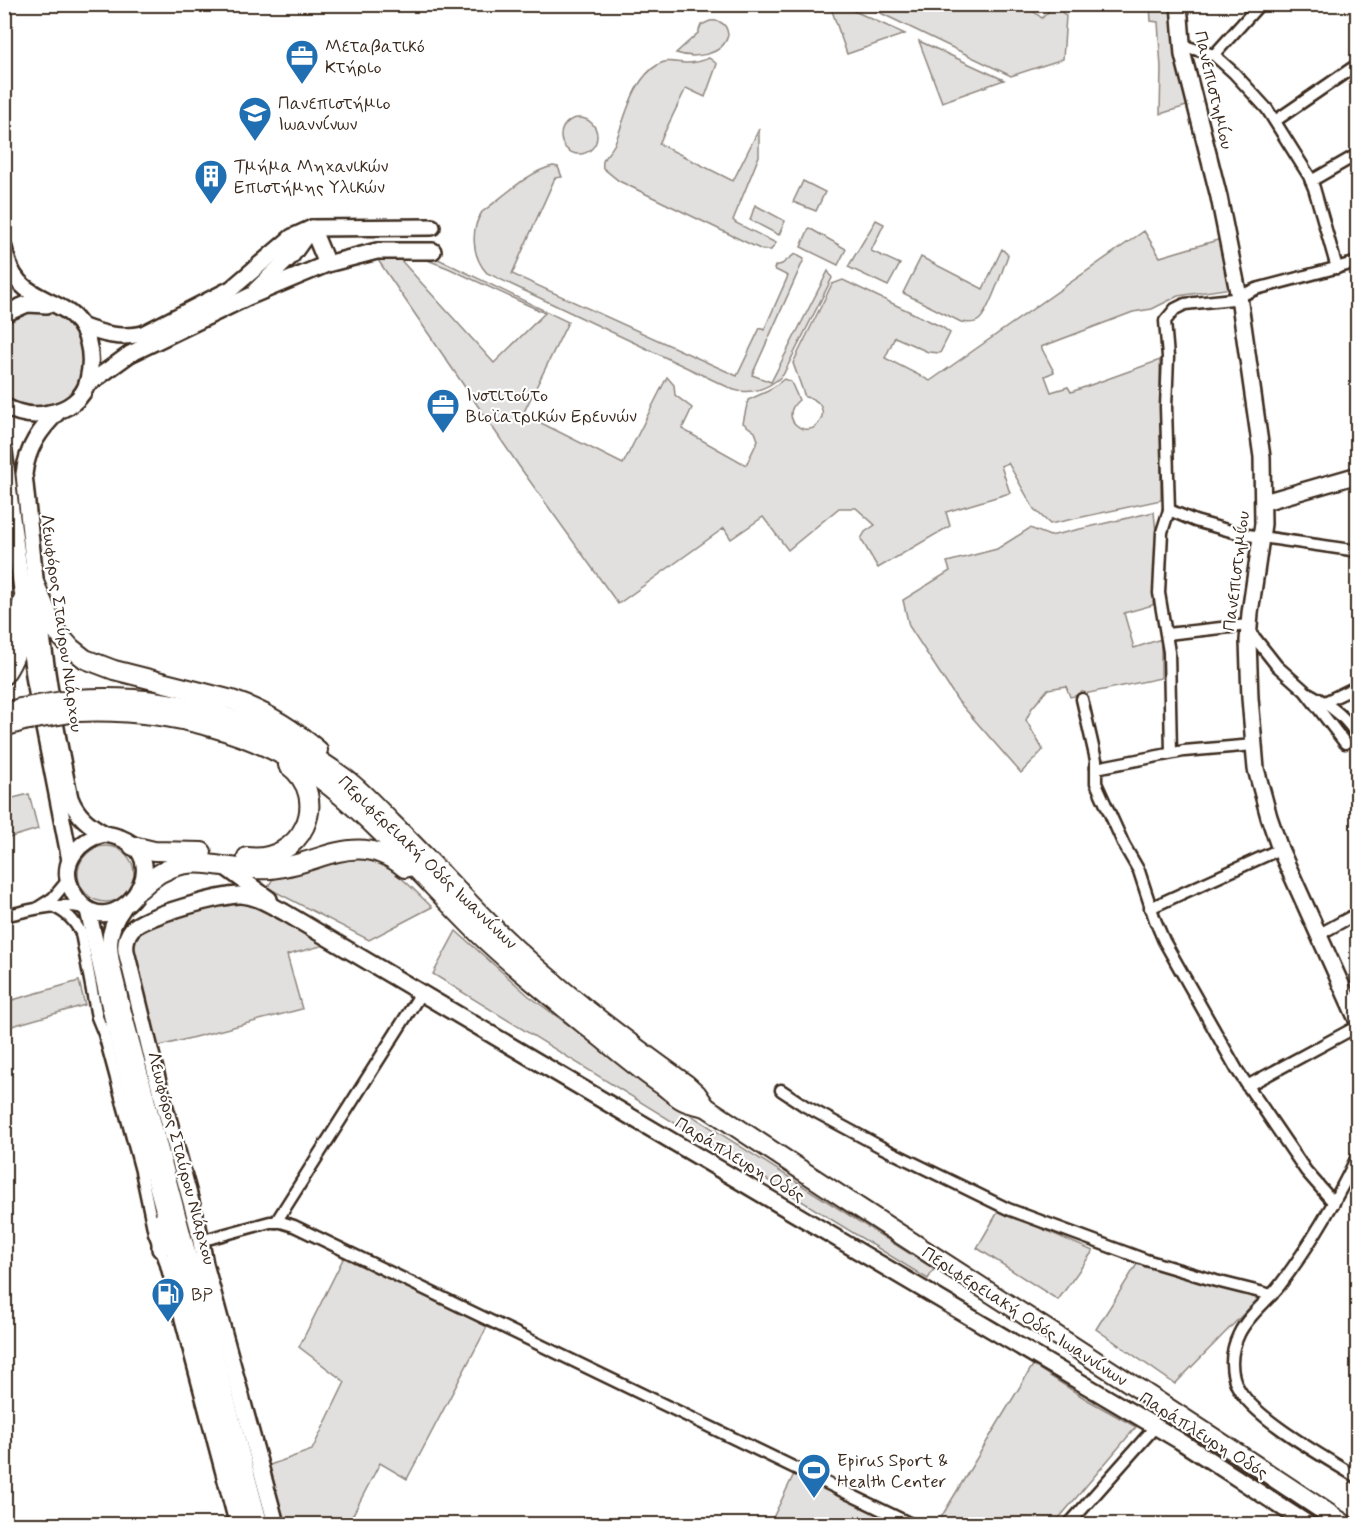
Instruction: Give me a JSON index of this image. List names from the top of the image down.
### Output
{
  "streets": {
    "highway": ["Περιφερειακή Οδός Ιωαννίνων"],
    "street": ["Πανεπιστημίου", "Λεωφόρος Σταύρου Νιάρχου", "Παράπλευρη Οδός"]
  },
  "places": {
    "office": ["Μεταβατικό Κτήριο", "Ινστιτούτο Βιοϊατρικών Ερευνών"],
    "school or university": ["Πανεπιστήμιο Ιωαννίνων"],
    "building": ["Τμήμα Μηχανικών Επιστήμης Υλικών"],
    "fuel station": ["BP"],
    "sports": ["Epirus Sport & Health Center"]
  }
}
